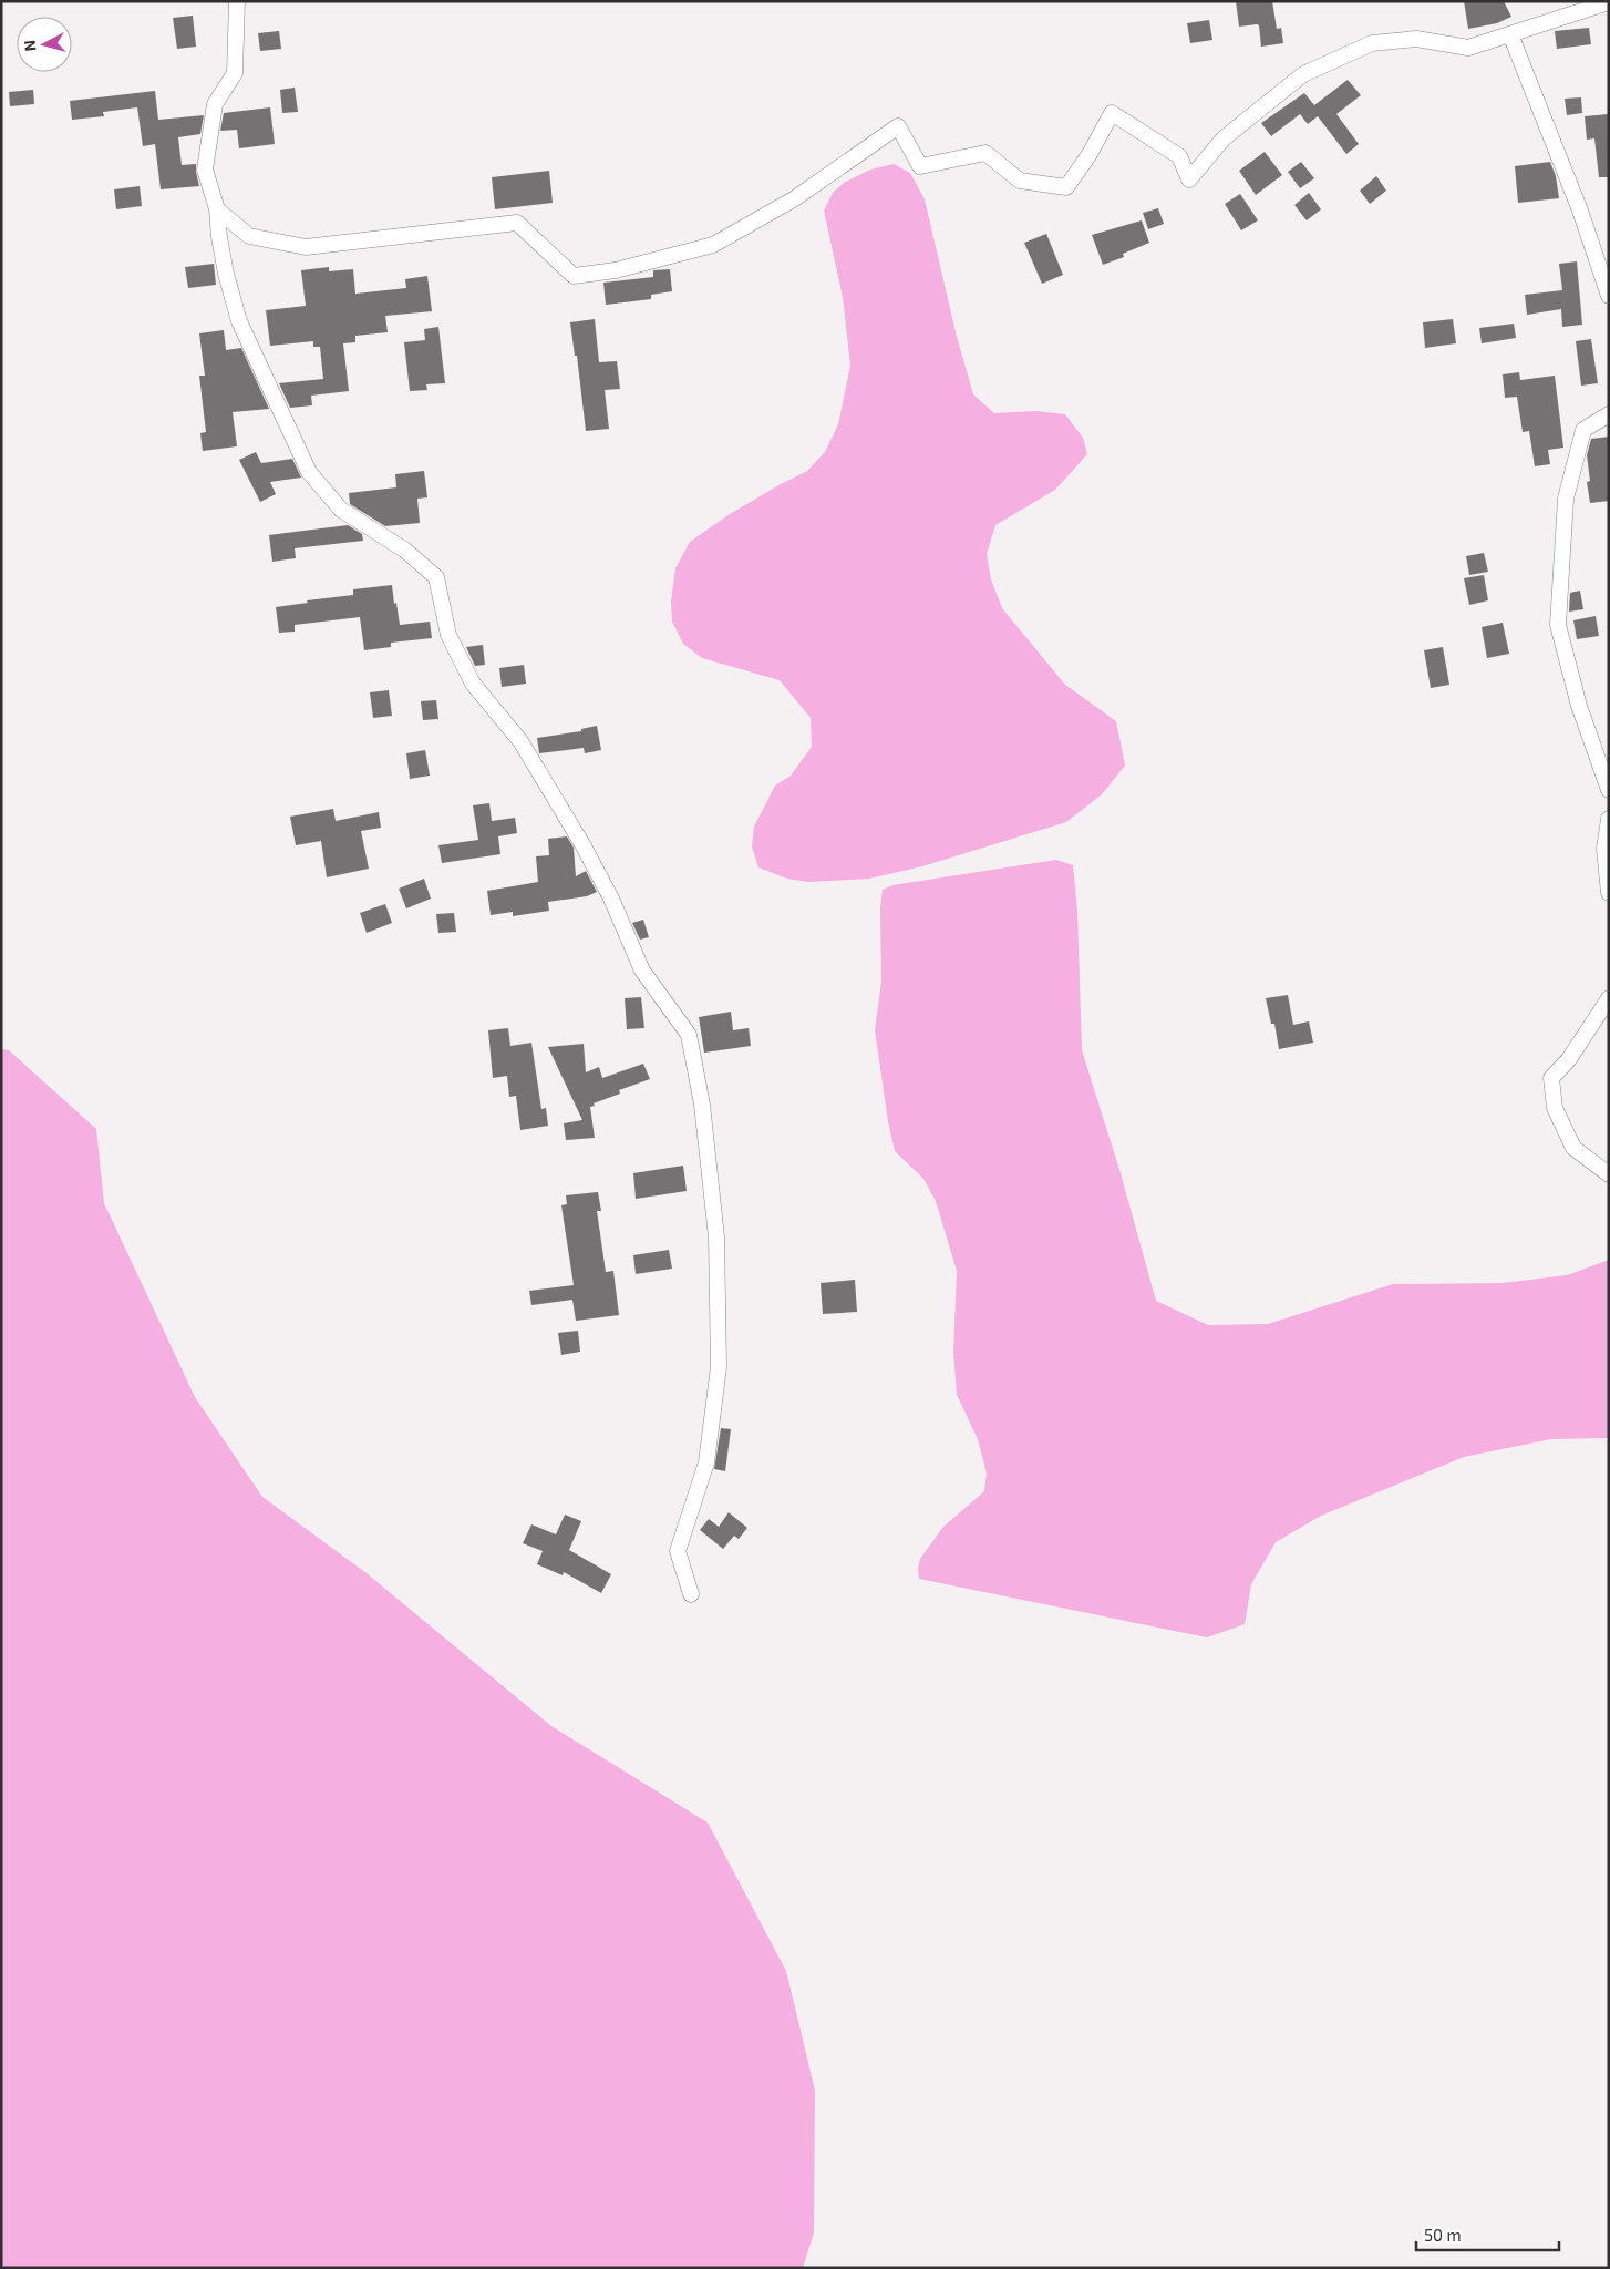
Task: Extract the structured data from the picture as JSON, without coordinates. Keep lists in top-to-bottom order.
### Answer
{
  "scale_bar": "50 m",
  "north": "left"
}
